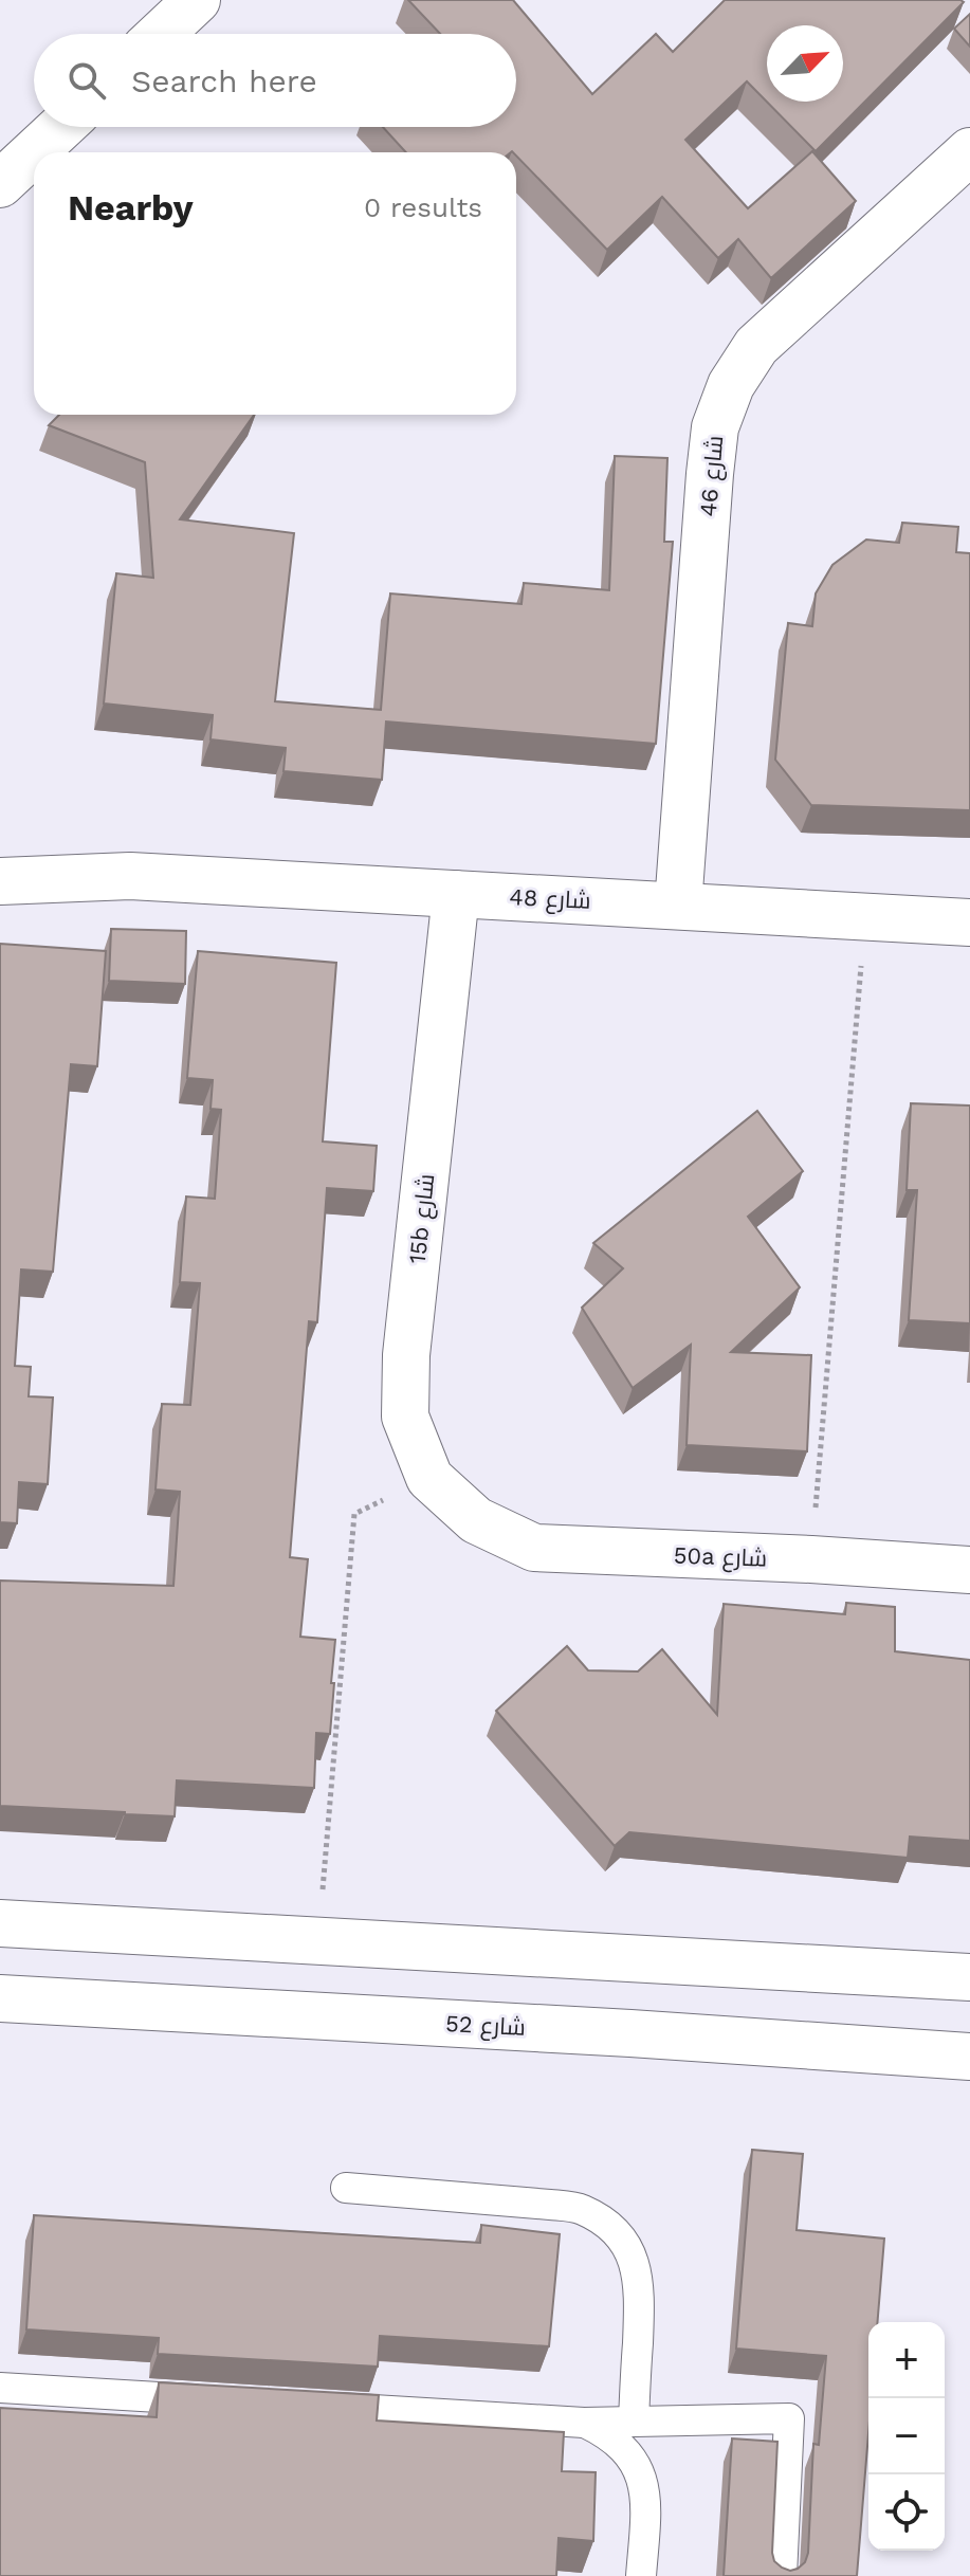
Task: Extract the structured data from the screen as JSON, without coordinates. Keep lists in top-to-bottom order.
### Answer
{
  "streets": {
    "street": [
      "شارع 46",
      "شارع 48",
      "15b شارع",
      "50a شارع",
      "شارع 52"
    ]
  },
  "crossings": [
    ["شارع 46", "شارع 48"],
    ["شارع 48", "15b شارع"],
    ["15b شارع", "50a شارع"]
  ],
  "north": "top right",
  "page": {
    "search": "Search here",
    "heading": ["Nearby", "0 results"],
    "map_buttons": ["+", "−"]
  }
}
